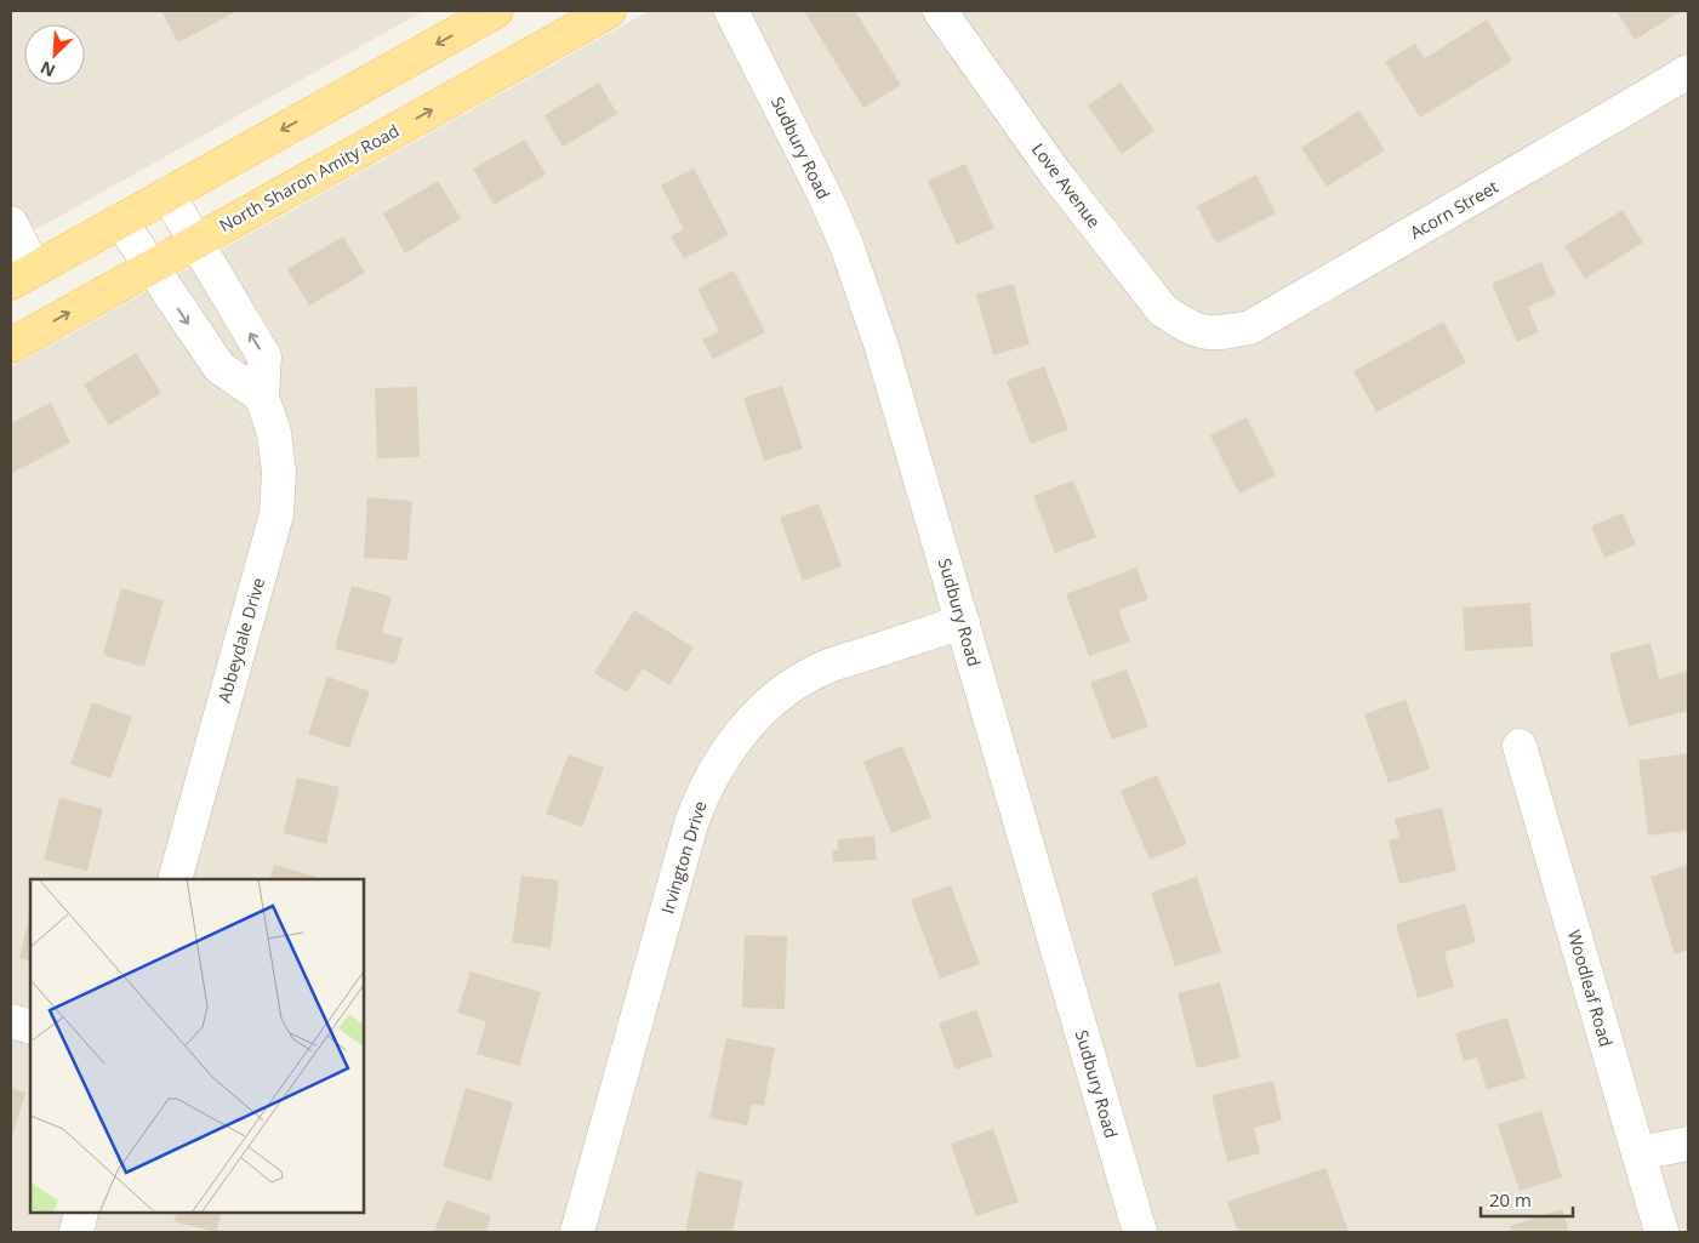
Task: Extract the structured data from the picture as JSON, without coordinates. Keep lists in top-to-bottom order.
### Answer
{
  "streets": {
    "main road": ["North Sharon Amity Road"],
    "street": [
      "Sudbury Road",
      "Love Avenue",
      "Acorn Street",
      "Abbeydale Drive",
      "Irvington Drive",
      "Woodleaf Road"
    ]
  },
  "crossings": [
    ["Sudbury Road", "Irvington Drive"],
    ["North Sharon Amity Road", "Abbeydale Drive"],
    ["Love Avenue", "Acorn Street"]
  ],
  "scale_bar": "20 m",
  "north": "bottom left"
}
